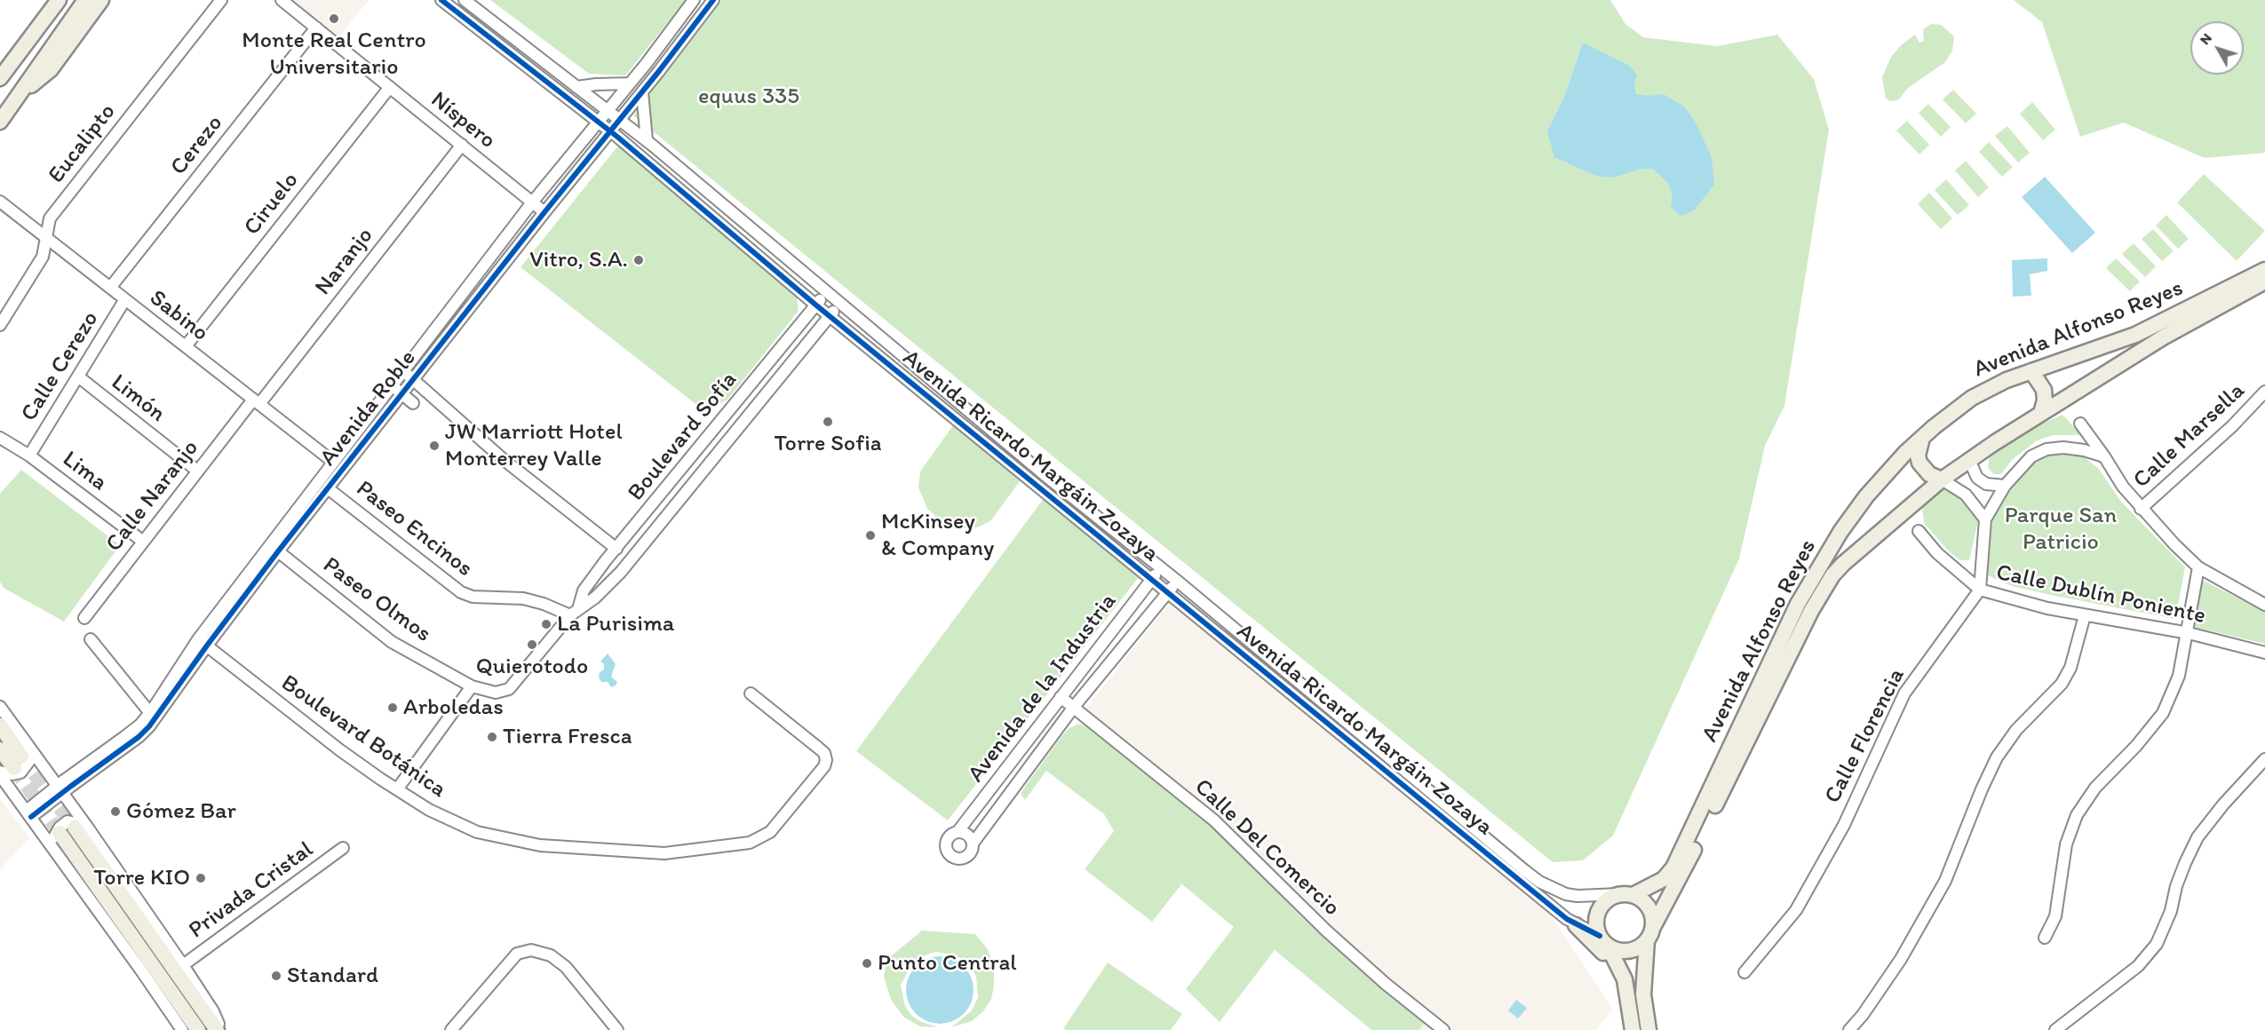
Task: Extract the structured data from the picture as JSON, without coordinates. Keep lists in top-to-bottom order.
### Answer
{
  "streets": {
    "main road": ["Avenida Alfonso Reyes"],
    "street": [
      "Níspero",
      "Eucalipto",
      "Cerezo",
      "Ciruelo",
      "Naranjo",
      "Sabino",
      "Calle Cerezo",
      "Limón",
      "Avenida Roble",
      "Calle Marsella",
      "Boulevard Sofía",
      "Avenida Ricardo Margáin Zozaya",
      "Lima",
      "Calle Naranjo",
      "Paseo Encinos",
      "Calle Dublín Poniente",
      "Paseo Olmos",
      "Avenida de la Industria",
      "Calle Florencia",
      "Boulevard Botánica",
      "Calle Del Comercio",
      "Privada Cristal"
    ]
  },
  "crossings": [
    ["Níspero", "Cerezo"],
    ["Níspero", "Ciruelo"],
    ["Níspero", "Naranjo"],
    ["Níspero", "Avenida Roble"],
    ["Eucalipto", "Sabino"],
    ["Cerezo", "Sabino"],
    ["Ciruelo", "Sabino"],
    ["Naranjo", "Sabino"],
    ["Naranjo", "Calle Naranjo"],
    ["Sabino", "Calle Cerezo"],
    ["Sabino", "Avenida Roble"],
    ["Sabino", "Calle Naranjo"],
    ["Avenida Alfonso Reyes", "Avenida Ricardo Margáin Zozaya"],
    ["Calle Cerezo", "Limón"],
    ["Calle Cerezo", "Lima"],
    ["Limón", "Calle Naranjo"],
    ["Avenida Roble", "Avenida Ricardo Margáin Zozaya"],
    ["Avenida Roble", "Paseo Encinos"],
    ["Avenida Roble", "Paseo Olmos"],
    ["Avenida Roble", "Boulevard Botánica"],
    ["Boulevard Sofía", "Avenida Ricardo Margáin Zozaya"],
    ["Boulevard Sofía", "Paseo Encinos"],
    ["Boulevard Sofía", "Paseo Olmos"],
    ["Avenida Ricardo Margáin Zozaya", "Avenida de la Industria"],
    ["Lima", "Calle Naranjo"],
    ["Calle Dublín Poniente", "Calle Florencia"],
    ["Avenida de la Industria", "Calle Del Comercio"]
  ],
  "parks": ["equus 335", "Parque San Patricio"],
  "places": [
    "Monte Real Centro Universitario",
    "Vitro, S.A.",
    "Torre Sofia",
    "JW Marriott Hotel Monterrey Valle",
    "McKinsey & Company",
    "La Purisima",
    "Quierotodo",
    "Arboledas",
    "Tierra Fresca",
    "Gómez Bar",
    "Torre KIO",
    "Punto Central",
    "Standard"
  ],
  "north": "top left"
}
